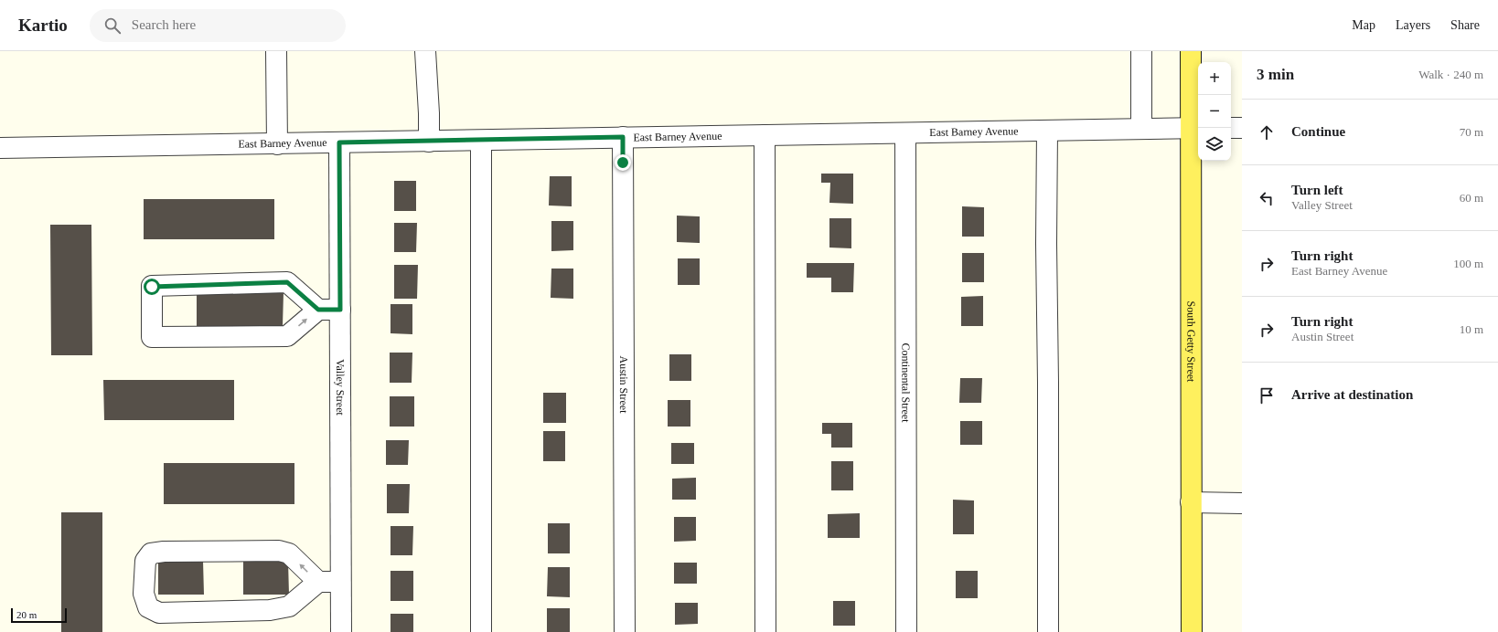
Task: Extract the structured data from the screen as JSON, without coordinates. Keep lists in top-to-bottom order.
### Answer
{
  "streets": {
    "main road": ["South Getty Street"],
    "street": [
      "East Barney Avenue",
      "Continental Street",
      "Austin Street",
      "Valley Street"
    ]
  },
  "crossings": [
    ["East Barney Avenue", "South Getty Street"],
    ["East Barney Avenue", "Continental Street"],
    ["East Barney Avenue", "Austin Street"],
    ["East Barney Avenue", "Valley Street"]
  ],
  "scale_bar": "20 m",
  "page": {
    "header": "Kartio",
    "search": "Search here",
    "nav": ["Map", "Layers", "Share"],
    "heading": ["3 min", "Walk · 240 m"],
    "map_buttons": ["+", "−"],
    "list": [
      ["Continue", "70 m"],
      ["Turn left", "Valley Street", "60 m"],
      ["Turn right", "East Barney Avenue", "100 m"],
      ["Turn right", "Austin Street", "10 m"],
      "Arrive at destination"
    ],
    "scale": "20 m"
  }
}
